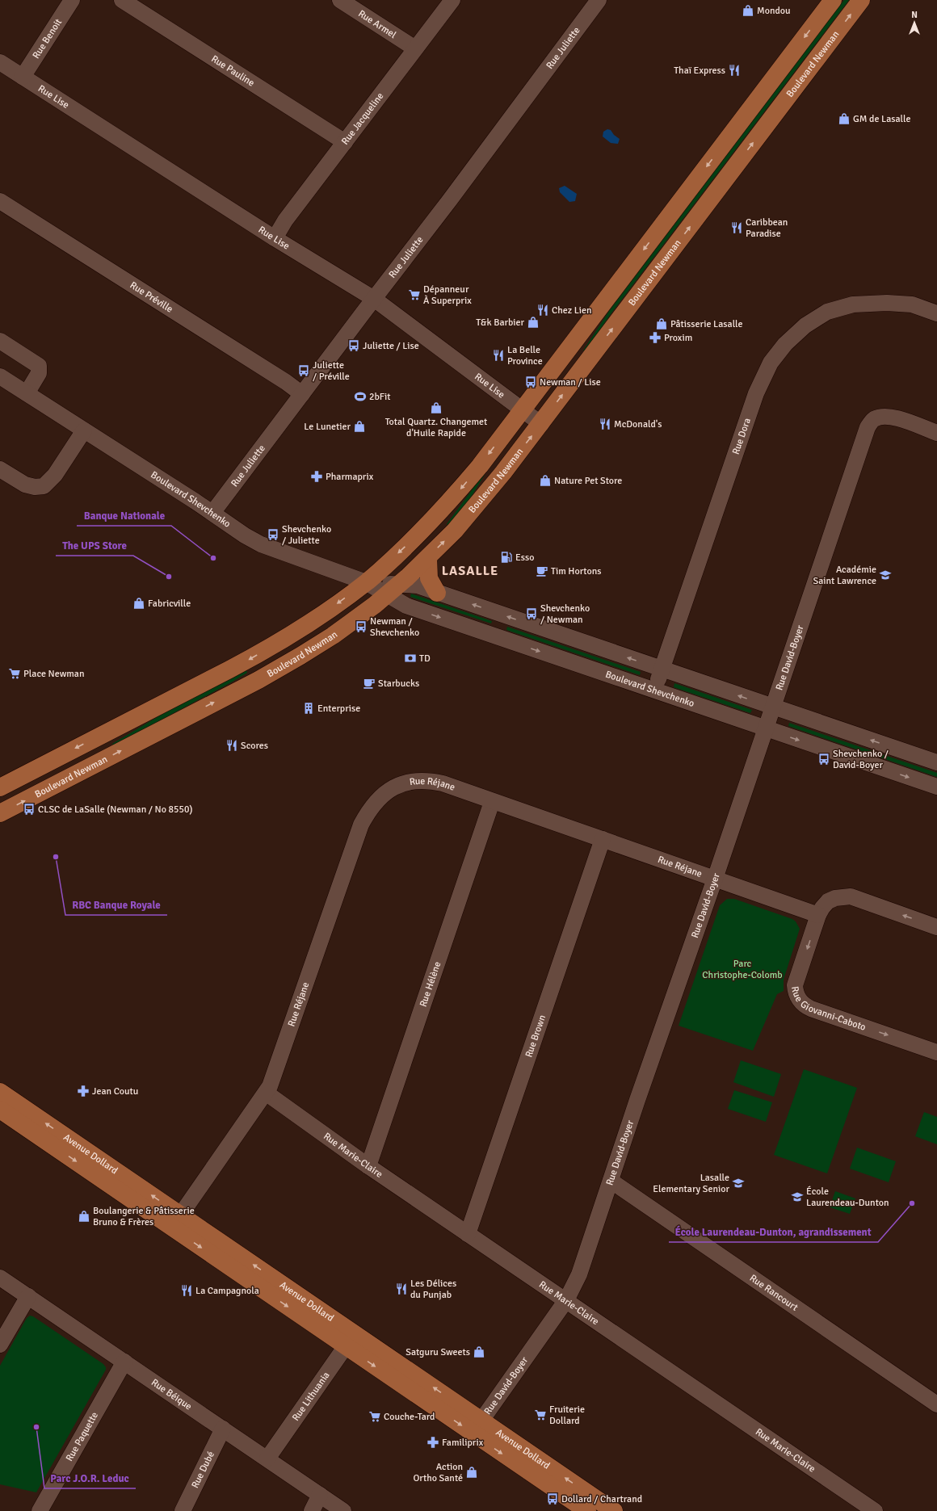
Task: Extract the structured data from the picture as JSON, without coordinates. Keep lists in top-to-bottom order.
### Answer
{
  "streets": {
    "main road": ["Boulevard Newman", "Avenue Dollard"],
    "street": [
      "Rue Armel",
      "Rue Benoit",
      "Rue Juliette",
      "Rue Pauline",
      "Rue Lise",
      "Rue Jacqueline",
      "Rue Préville",
      "Rue Dora",
      "Boulevard Shevchenko",
      "Rue David-Boyer",
      "Rue Réjane",
      "Rue Hélène",
      "Rue Giovanni-Caboto",
      "Rue Brown",
      "Rue Marie-Claire",
      "Rue Rancourt",
      "Rue Béique",
      "Rue Lithuania",
      "Rue Paquette",
      "Rue Dubé"
    ]
  },
  "crossings": [
    ["Rue Armel", "Rue Jacqueline"],
    ["Rue Benoit", "Rue Lise"],
    ["Rue Juliette", "Rue Lise"],
    ["Rue Juliette", "Rue Préville"],
    ["Rue Juliette", "Boulevard Shevchenko"],
    ["Boulevard Newman", "Rue Lise"],
    ["Boulevard Newman", "Boulevard Shevchenko"],
    ["Rue Pauline", "Rue Jacqueline"],
    ["Rue Lise", "Rue Jacqueline"],
    ["Rue Dora", "Boulevard Shevchenko"],
    ["Boulevard Shevchenko", "Rue David-Boyer"],
    ["Rue David-Boyer", "Rue Réjane"],
    ["Rue David-Boyer", "Avenue Dollard"],
    ["Rue David-Boyer", "Rue Marie-Claire"],
    ["Rue David-Boyer", "Rue Rancourt"],
    ["Rue Réjane", "Rue Hélène"],
    ["Rue Réjane", "Rue Giovanni-Caboto"],
    ["Rue Réjane", "Rue Brown"],
    ["Rue Réjane", "Avenue Dollard"],
    ["Rue Réjane", "Rue Marie-Claire"],
    ["Rue Hélène", "Rue Marie-Claire"],
    ["Rue Brown", "Rue Marie-Claire"],
    ["Avenue Dollard", "Rue Lithuania"],
    ["Rue Béique", "Rue Lithuania"],
    ["Rue Béique", "Rue Paquette"],
    ["Rue Béique", "Rue Dubé"]
  ],
  "districts": ["LASALLE"],
  "parks": ["Parc Christophe-Colomb"],
  "places": {
    "shop": [
      "Mondou",
      "GM de Lasalle",
      "T&k Barbier",
      "Pâtisserie Lasalle",
      "Total Quartz. Changemet d'Huile Rapide",
      "Le Lunetier",
      "Nature Pet Store",
      "Fabricville",
      "Boulangerie & Pâtisserie Bruno & Frères",
      "Satguru Sweets",
      "Action Ortho Santé"
    ],
    "restaurant": [
      "Thaï Express",
      "Caribbean Paradise",
      "Chez Lien",
      "La Belle Province",
      "McDonald's",
      "Scores",
      "Les Délices du Punjab",
      "La Campagnola"
    ],
    "supermarket": [
      "Dépanneur À Superprix",
      "Place Newman",
      "Fruiterie Dollard",
      "Couche-Tard"
    ],
    "pharmacy": [
      "Proxim",
      "Pharmaprix",
      "Jean Coutu",
      "Familiprix"
    ],
    "bus stop": [
      "Juliette / Lise",
      "Juliette / Préville",
      "Newman / Lise",
      "Shevchenko / Juliette",
      "Shevchenko / Newman",
      "Newman / Shevchenko",
      "Shevchenko / David-Boyer",
      "CLSC de LaSalle (Newman / No 8550)",
      "Dollard / Chartrand"
    ],
    "sports": ["2bFit"],
    "fuel station": ["Esso"],
    "other": [
      "Banque Nationale",
      "The UPS Store",
      "RBC Banque Royale",
      "École Laurendeau-Dunton, agrandissement",
      "Parc J.O.R. Leduc"
    ],
    "cafe": ["Tim Hortons", "Starbucks"],
    "school or university": ["Académie Saint Lawrence", "Lasalle Elementary Senior", "École Laurendeau-Dunton"],
    "bank": ["TD"],
    "building": ["Enterprise"]
  },
  "north": "top"
}
